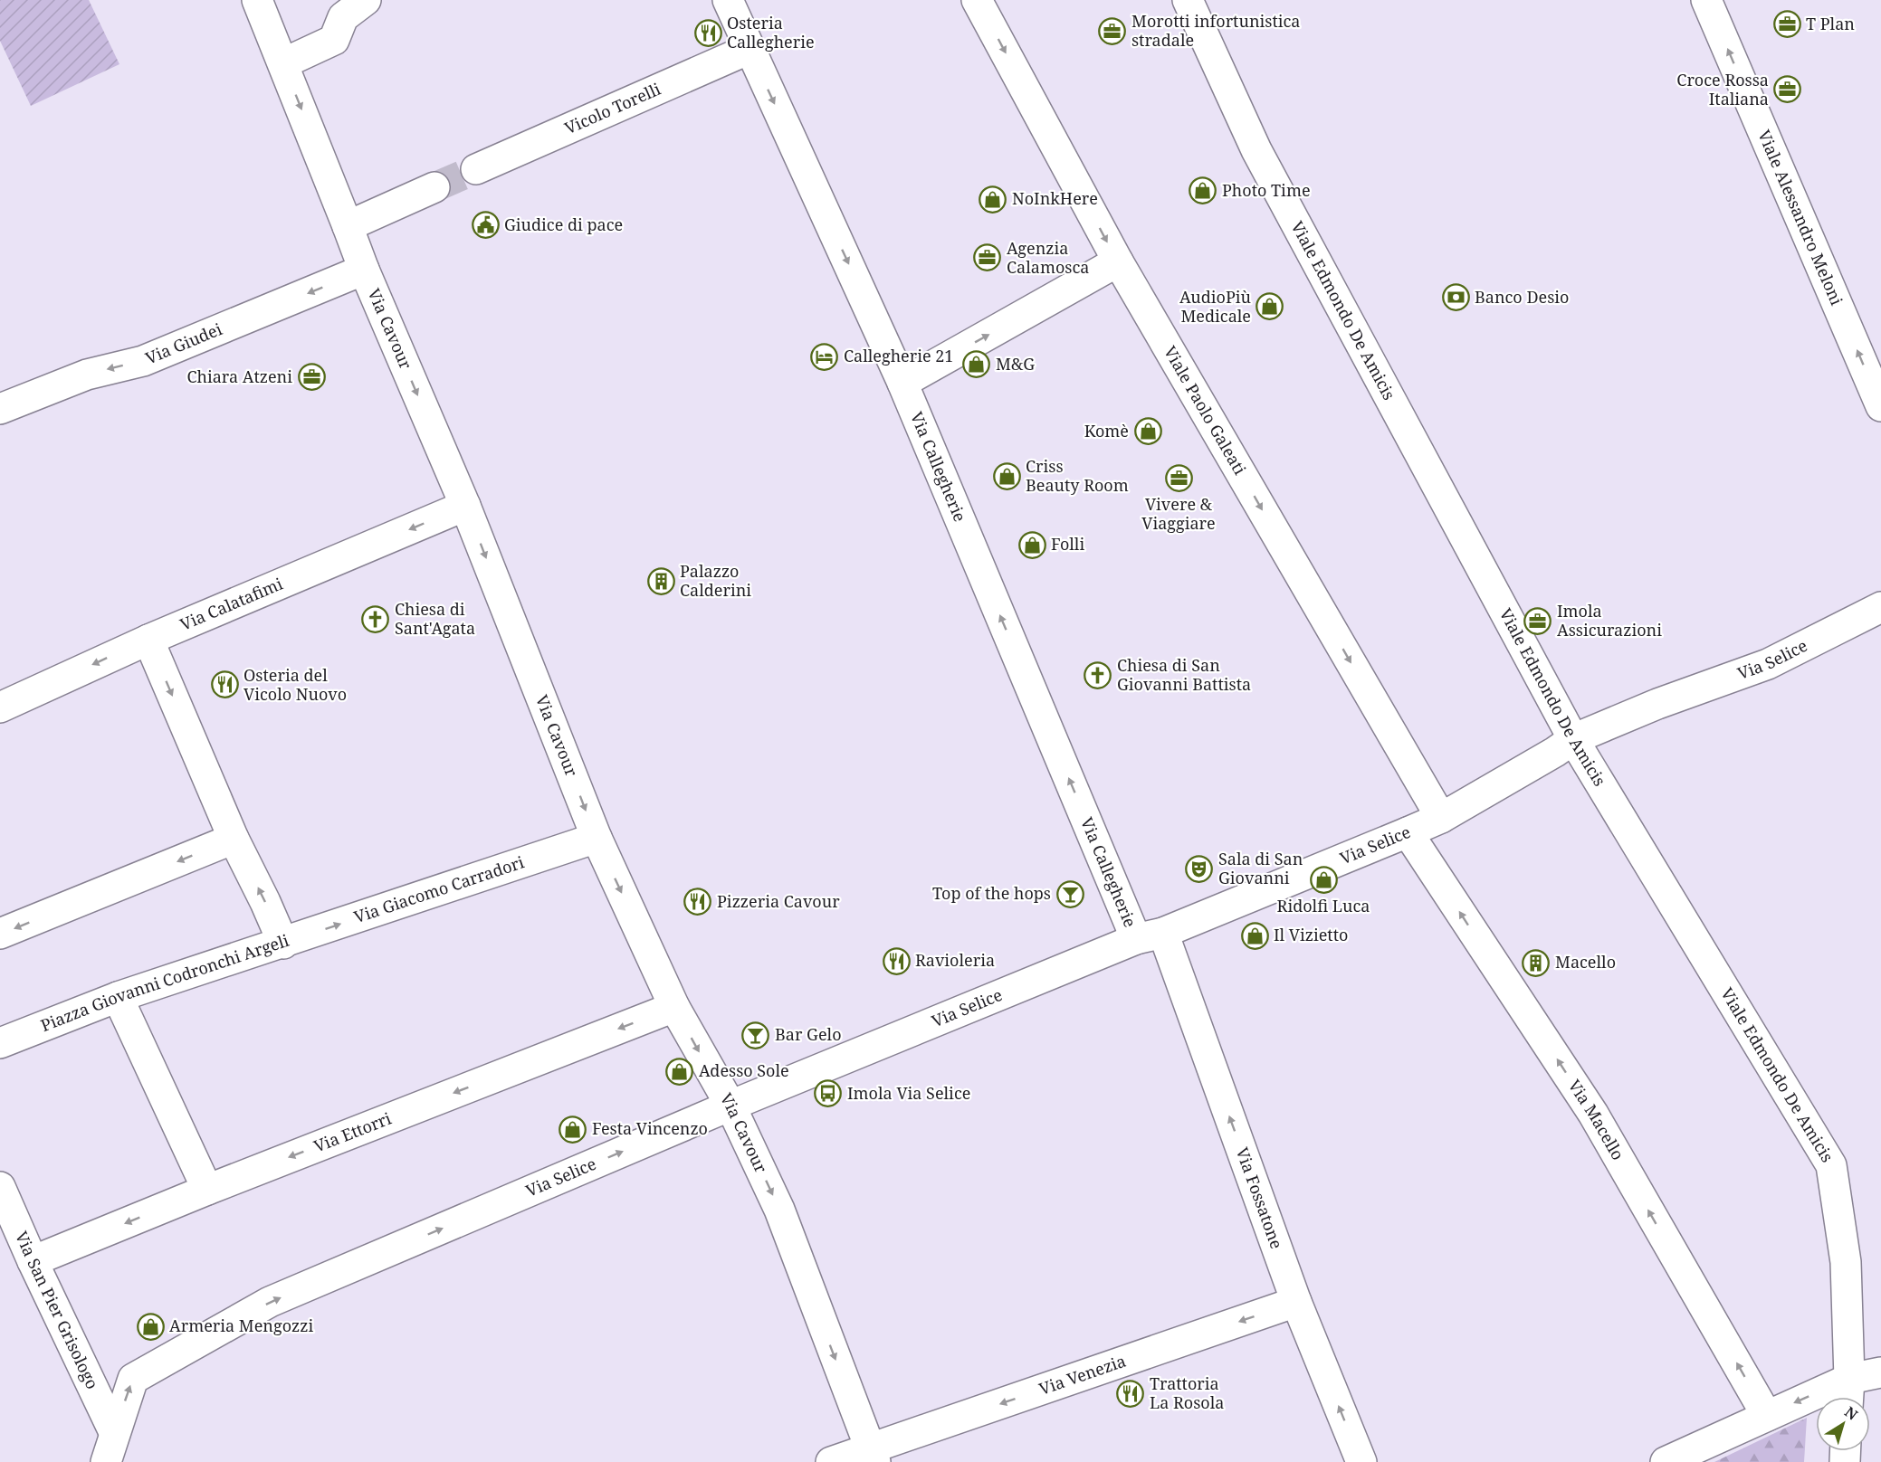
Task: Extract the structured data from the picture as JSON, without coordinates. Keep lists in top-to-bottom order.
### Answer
{
  "streets": {
    "street": [
      "Vicolo Torelli",
      "Viale Alessandro Meloni",
      "Viale Edmondo De Amicis",
      "Via Cavour",
      "Via Giudei",
      "Viale Paolo Galeati",
      "Via Callegherie",
      "Via Calatafimi",
      "Via Selice",
      "Via Giacomo Carradori",
      "Piazza Giovanni Codronchi Argeli",
      "Via Macello",
      "Via Ettorri",
      "Via Fossatone",
      "Via San Pier Grisologo",
      "Via Venezia"
    ]
  },
  "crossings": [
    ["Vicolo Torelli", "Via Callegherie"],
    ["Viale Edmondo De Amicis", "Via Selice"],
    ["Via Cavour", "Via Giudei"],
    ["Via Cavour", "Via Calatafimi"],
    ["Via Cavour", "Via Selice"],
    ["Via Cavour", "Via Giacomo Carradori"],
    ["Via Cavour", "Via Ettorri"],
    ["Via Cavour", "Via Venezia"],
    ["Viale Paolo Galeati", "Via Selice"],
    ["Via Callegherie", "Via Selice"],
    ["Via Callegherie", "Via Fossatone"],
    ["Via Calatafimi", "Piazza Giovanni Codronchi Argeli"],
    ["Via Selice", "Via Macello"],
    ["Via Selice", "Via Fossatone"],
    ["Via Selice", "Via San Pier Grisologo"],
    ["Via Giacomo Carradori", "Piazza Giovanni Codronchi Argeli"],
    ["Via Ettorri", "Via San Pier Grisologo"],
    ["Via Fossatone", "Via Venezia"]
  ],
  "one_way": [
    "Viale Alessandro Meloni",
    "Via Cavour",
    "Via Giudei",
    "Viale Paolo Galeati",
    "Via Giacomo Carradori",
    "Via Macello",
    "Via Ettorri",
    "Via Fossatone",
    "Via Venezia"
  ],
  "places": {
    "office": [
      "T Plan",
      "Morotti infortunistica stradale",
      "Croce Rossa Italiana",
      "Agenzia Calamosca",
      "Chiara Atzeni",
      "Vivere & Viaggiare",
      "Imola Assicurazioni"
    ],
    "restaurant": [
      "Osteria Callegherie",
      "Osteria del Vicolo Nuovo",
      "Pizzeria Cavour",
      "Ravioleria",
      "Trattoria La Rosola"
    ],
    "shop": [
      "Photo Time",
      "NoInkHere",
      "AudioPiù Medicale",
      "M&G",
      "Komè",
      "Criss Beauty Room",
      "Folli",
      "Ridolfi Luca",
      "Il Vizietto",
      "Adesso Sole",
      "Festa Vincenzo",
      "Armeria Mengozzi"
    ],
    "public building": ["Giudice di pace"],
    "bank": ["Banco Desio"],
    "hotel": ["Callegherie 21"],
    "building": ["Palazzo Calderini", "Macello"],
    "church": ["Chiesa di Sant'Agata", "Chiesa di San Giovanni Battista"],
    "theatre": ["Sala di San Giovanni"],
    "bar": ["Top of the hops", "Bar Gelo"],
    "bus stop": ["Imola Via Selice"]
  },
  "north": "top right"
}
